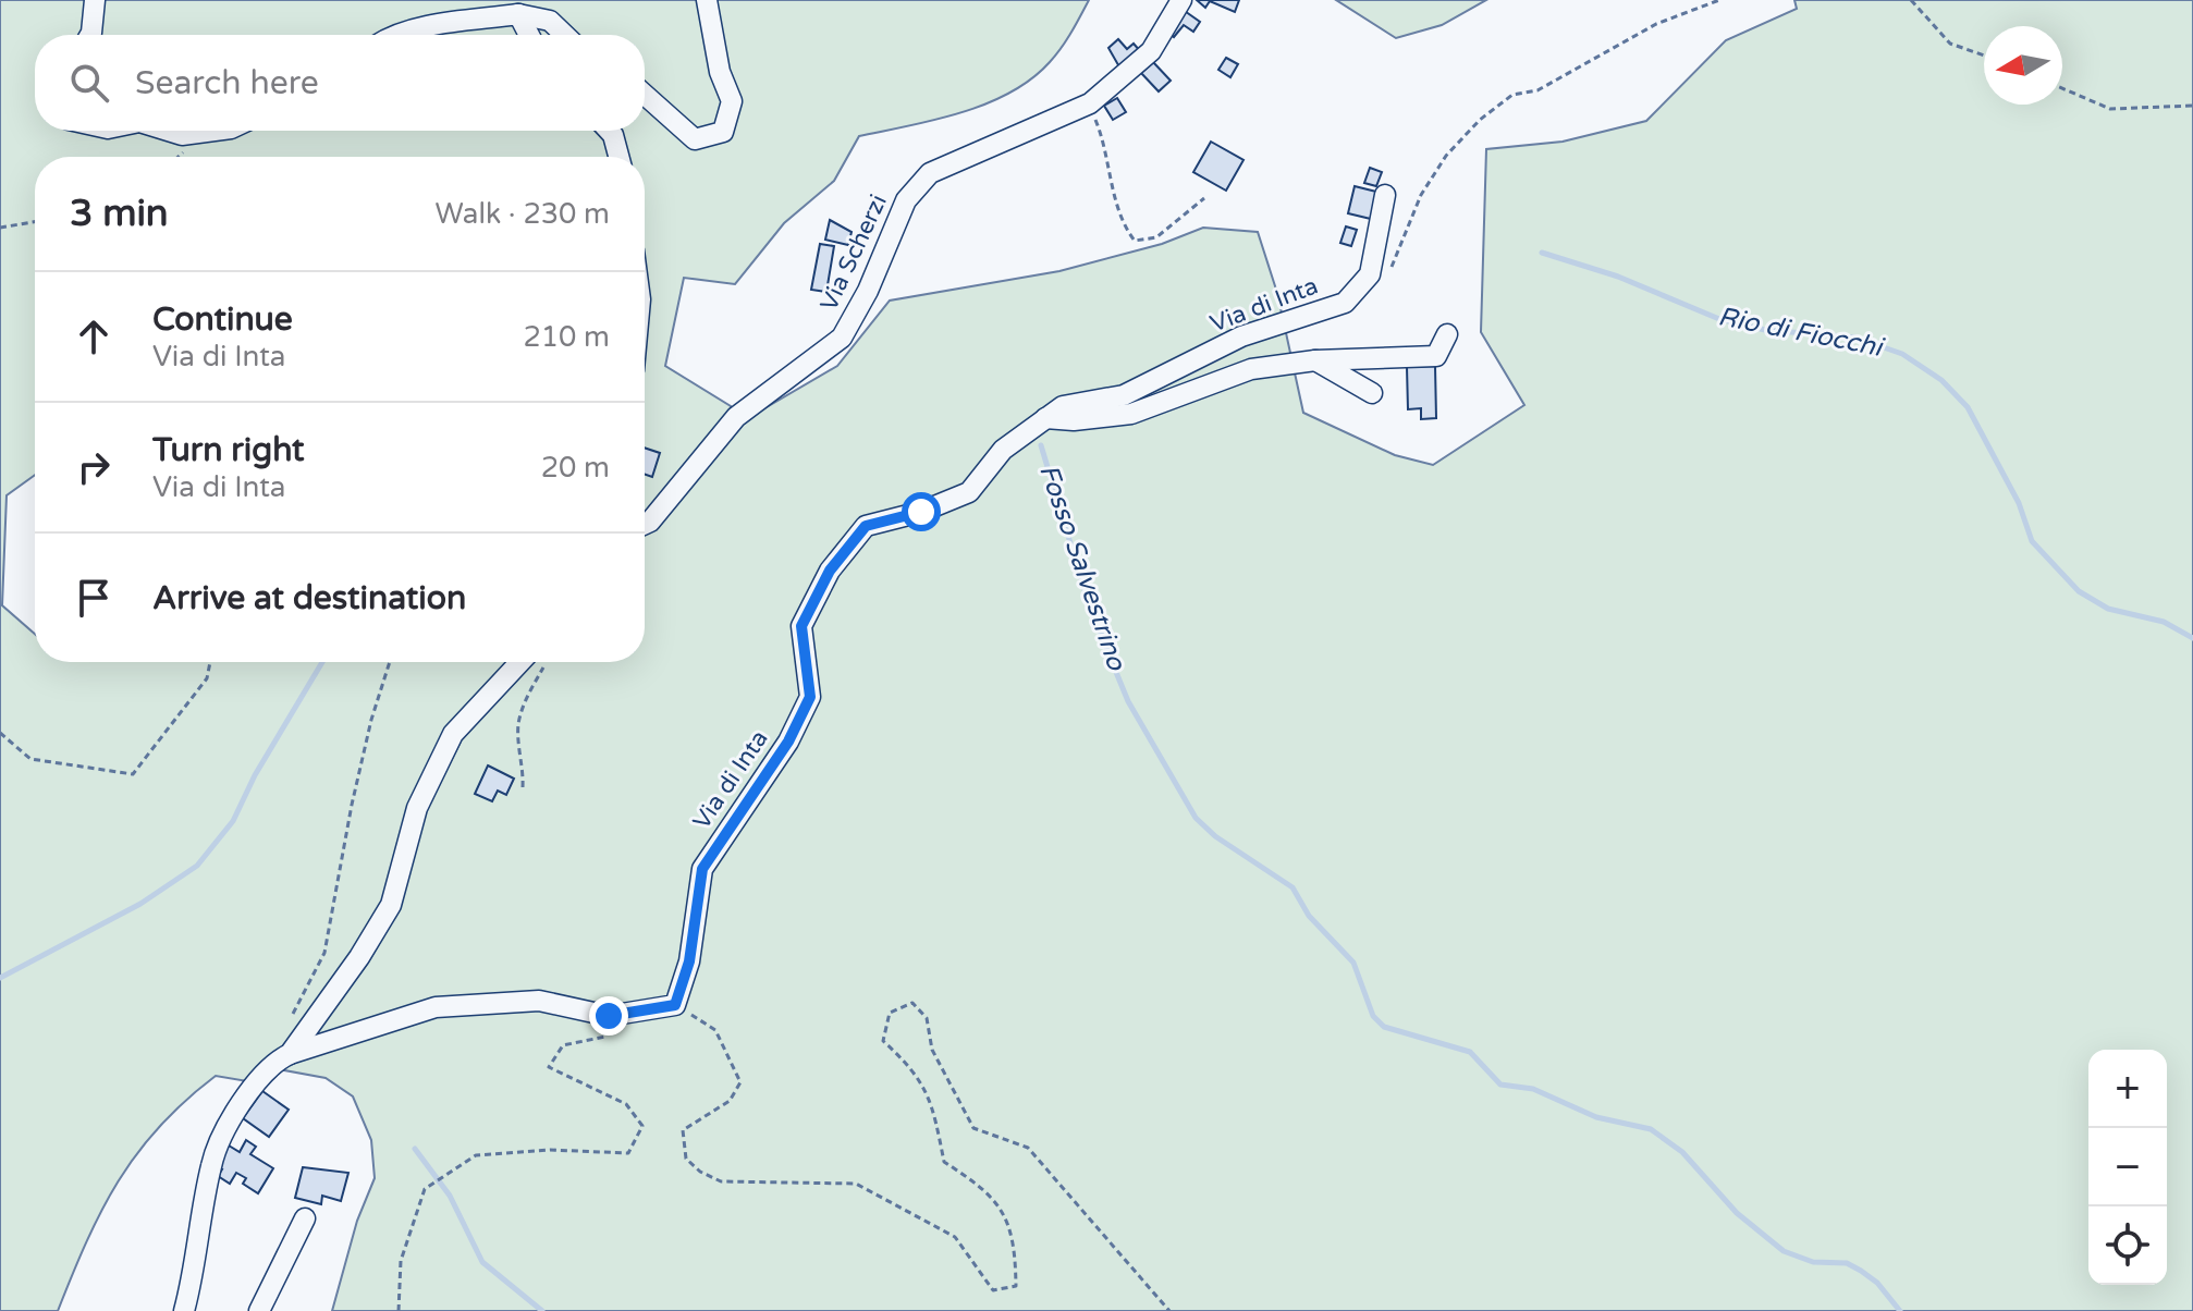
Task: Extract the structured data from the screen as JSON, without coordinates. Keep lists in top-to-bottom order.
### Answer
{
  "streets": {
    "street": ["Via Scherzi", "Via di Inta"]
  },
  "water": ["Rio di Fiocchi", "Fosso Salvestrino"],
  "north": "left",
  "page": {
    "search": "Search here",
    "heading": ["3 min", "Walk · 230 m"],
    "list": [
      ["Continue", "Via di Inta", "210 m"],
      ["Turn right", "Via di Inta", "20 m"],
      "Arrive at destination"
    ],
    "map_buttons": ["+", "−"]
  }
}
